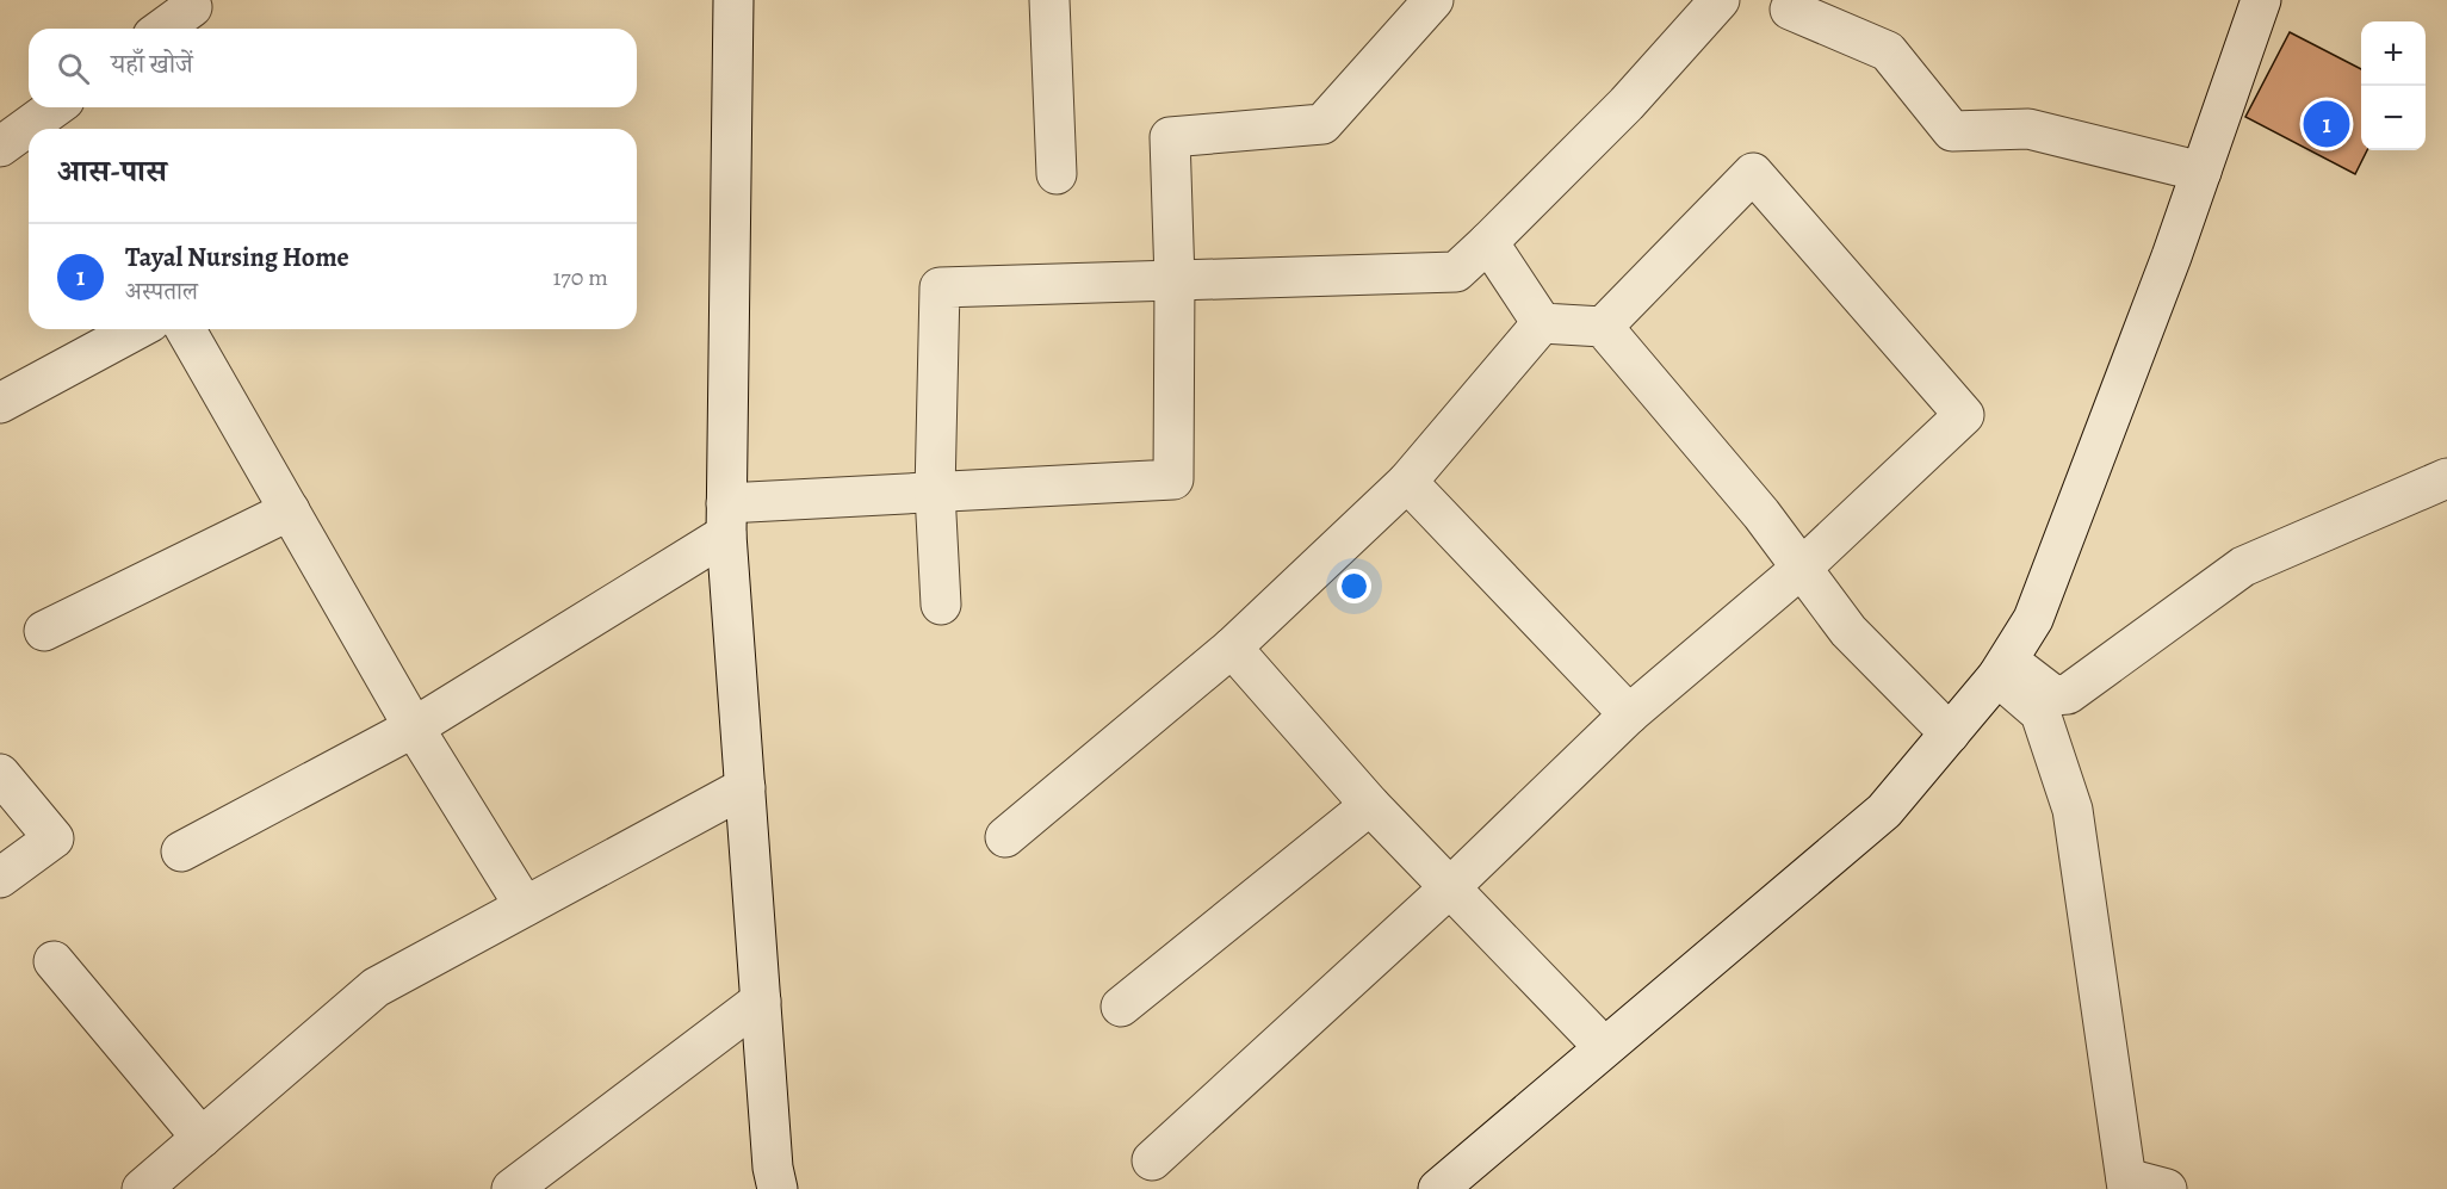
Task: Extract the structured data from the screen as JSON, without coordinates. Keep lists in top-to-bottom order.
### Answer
{
  "page": {
    "map_buttons": ["+", "−"],
    "search": "यहाँ खोजें",
    "pins": "1",
    "heading": "आस-पास",
    "list": [
      {
        "mark": "1",
        "name": "Tayal Nursing Home",
        "note": "अस्पताल",
        "value": "170 m"
      }
    ]
  }
}
